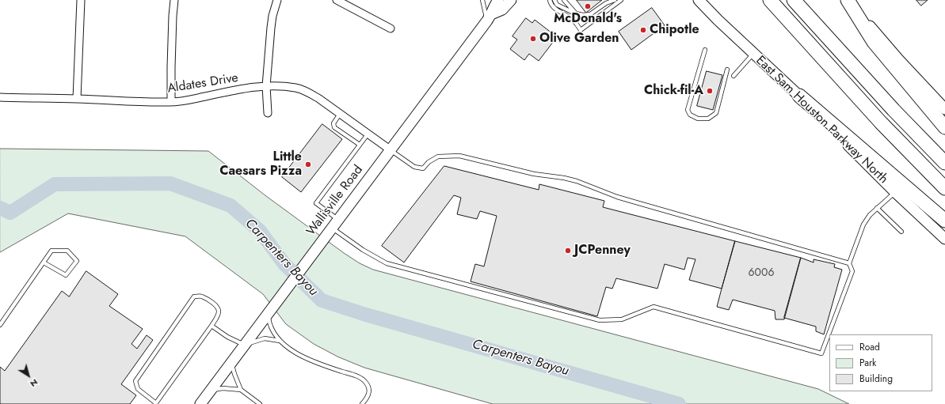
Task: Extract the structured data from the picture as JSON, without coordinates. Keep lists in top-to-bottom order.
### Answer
{
  "streets": {
    "main road": ["East Sam Houston Parkway North", "Wallisville Road"],
    "street": ["Aldates Drive"]
  },
  "crossings": [
    ["Aldates Drive", "Wallisville Road"]
  ],
  "water": ["Carpenters Bayou"],
  "places": [
    "McDonald's",
    "Chipotle",
    "Olive Garden",
    "Chick-fil-A",
    "Little Caesars Pizza",
    "JCPenney"
  ],
  "house_numbers": ["6006"],
  "legend": ["Road", "Park", "Building"],
  "north": "bottom right"
}
